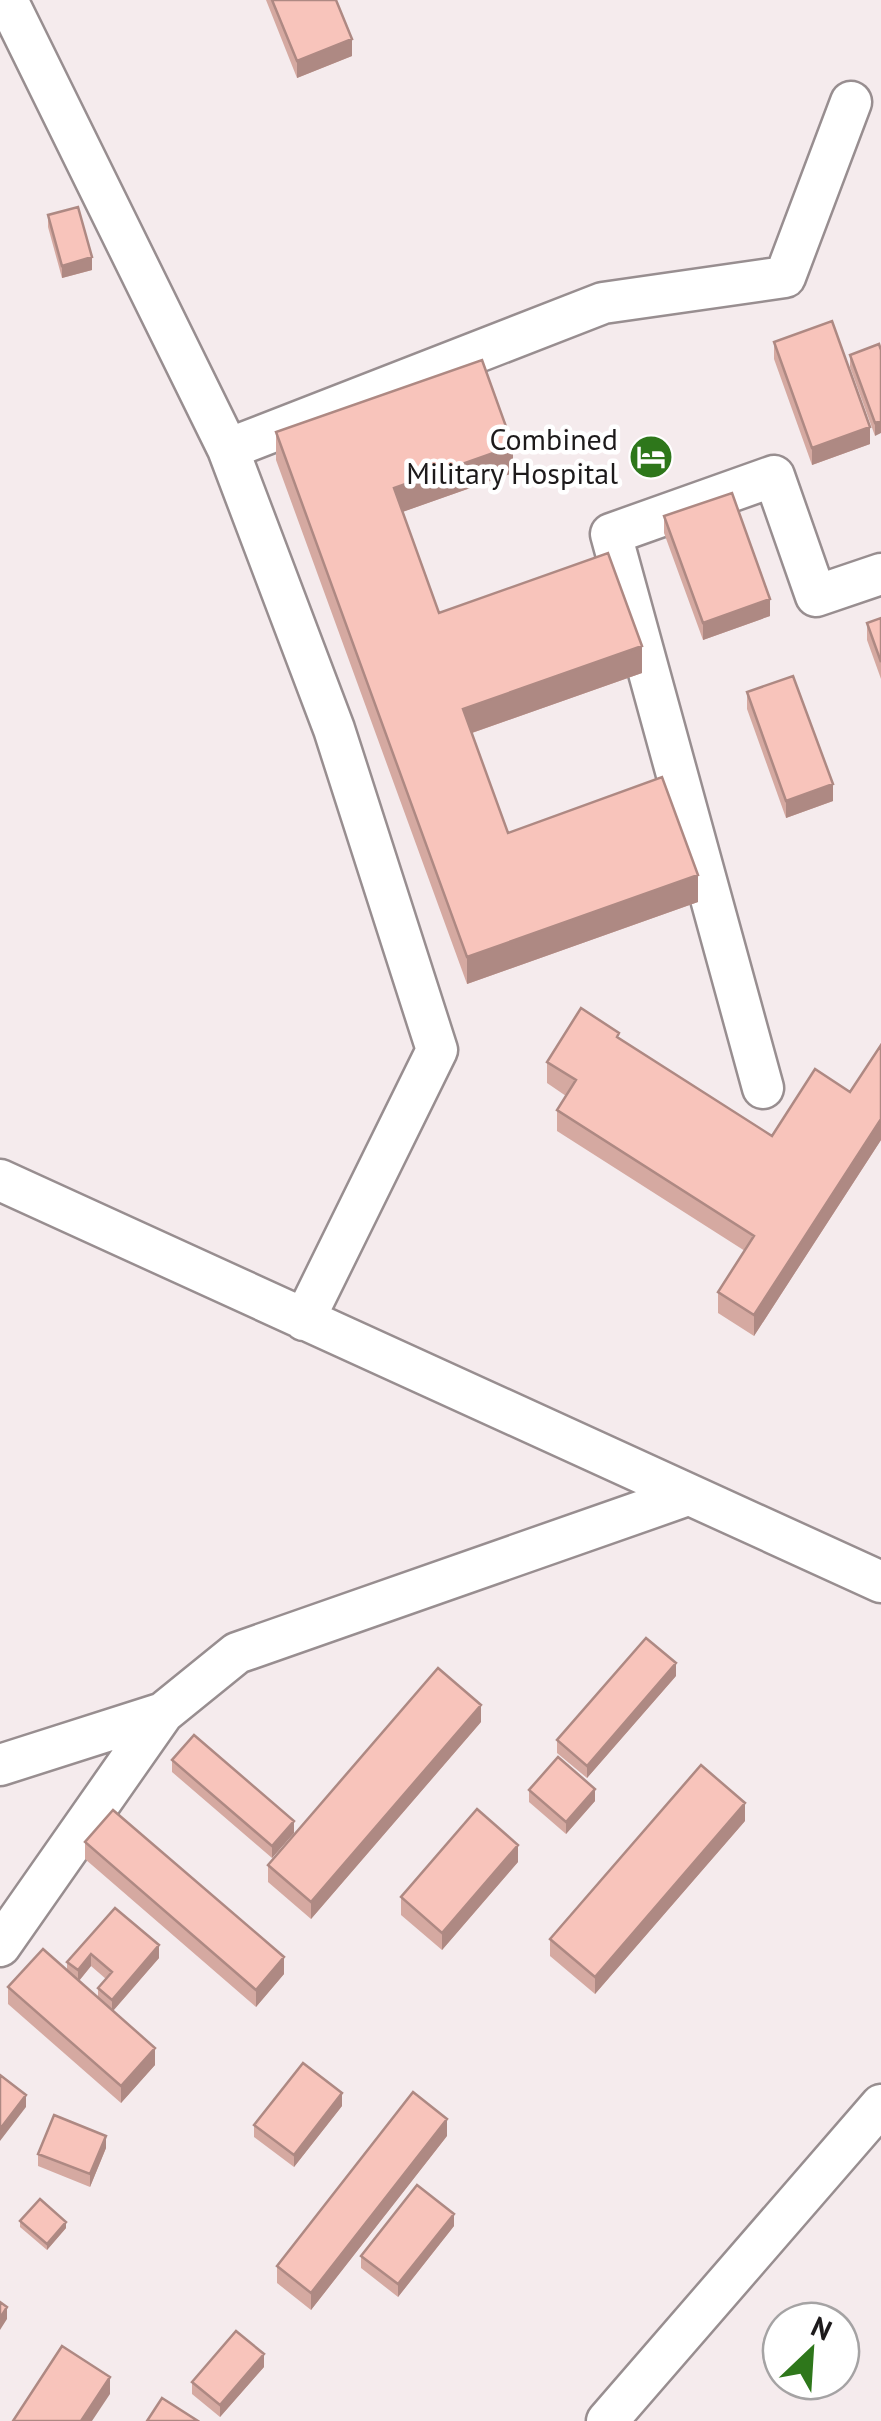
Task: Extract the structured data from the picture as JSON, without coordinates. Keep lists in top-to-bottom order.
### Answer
{
  "places": {
    "hotel": ["Combined Military Hospital"]
  },
  "north": "top right"
}
